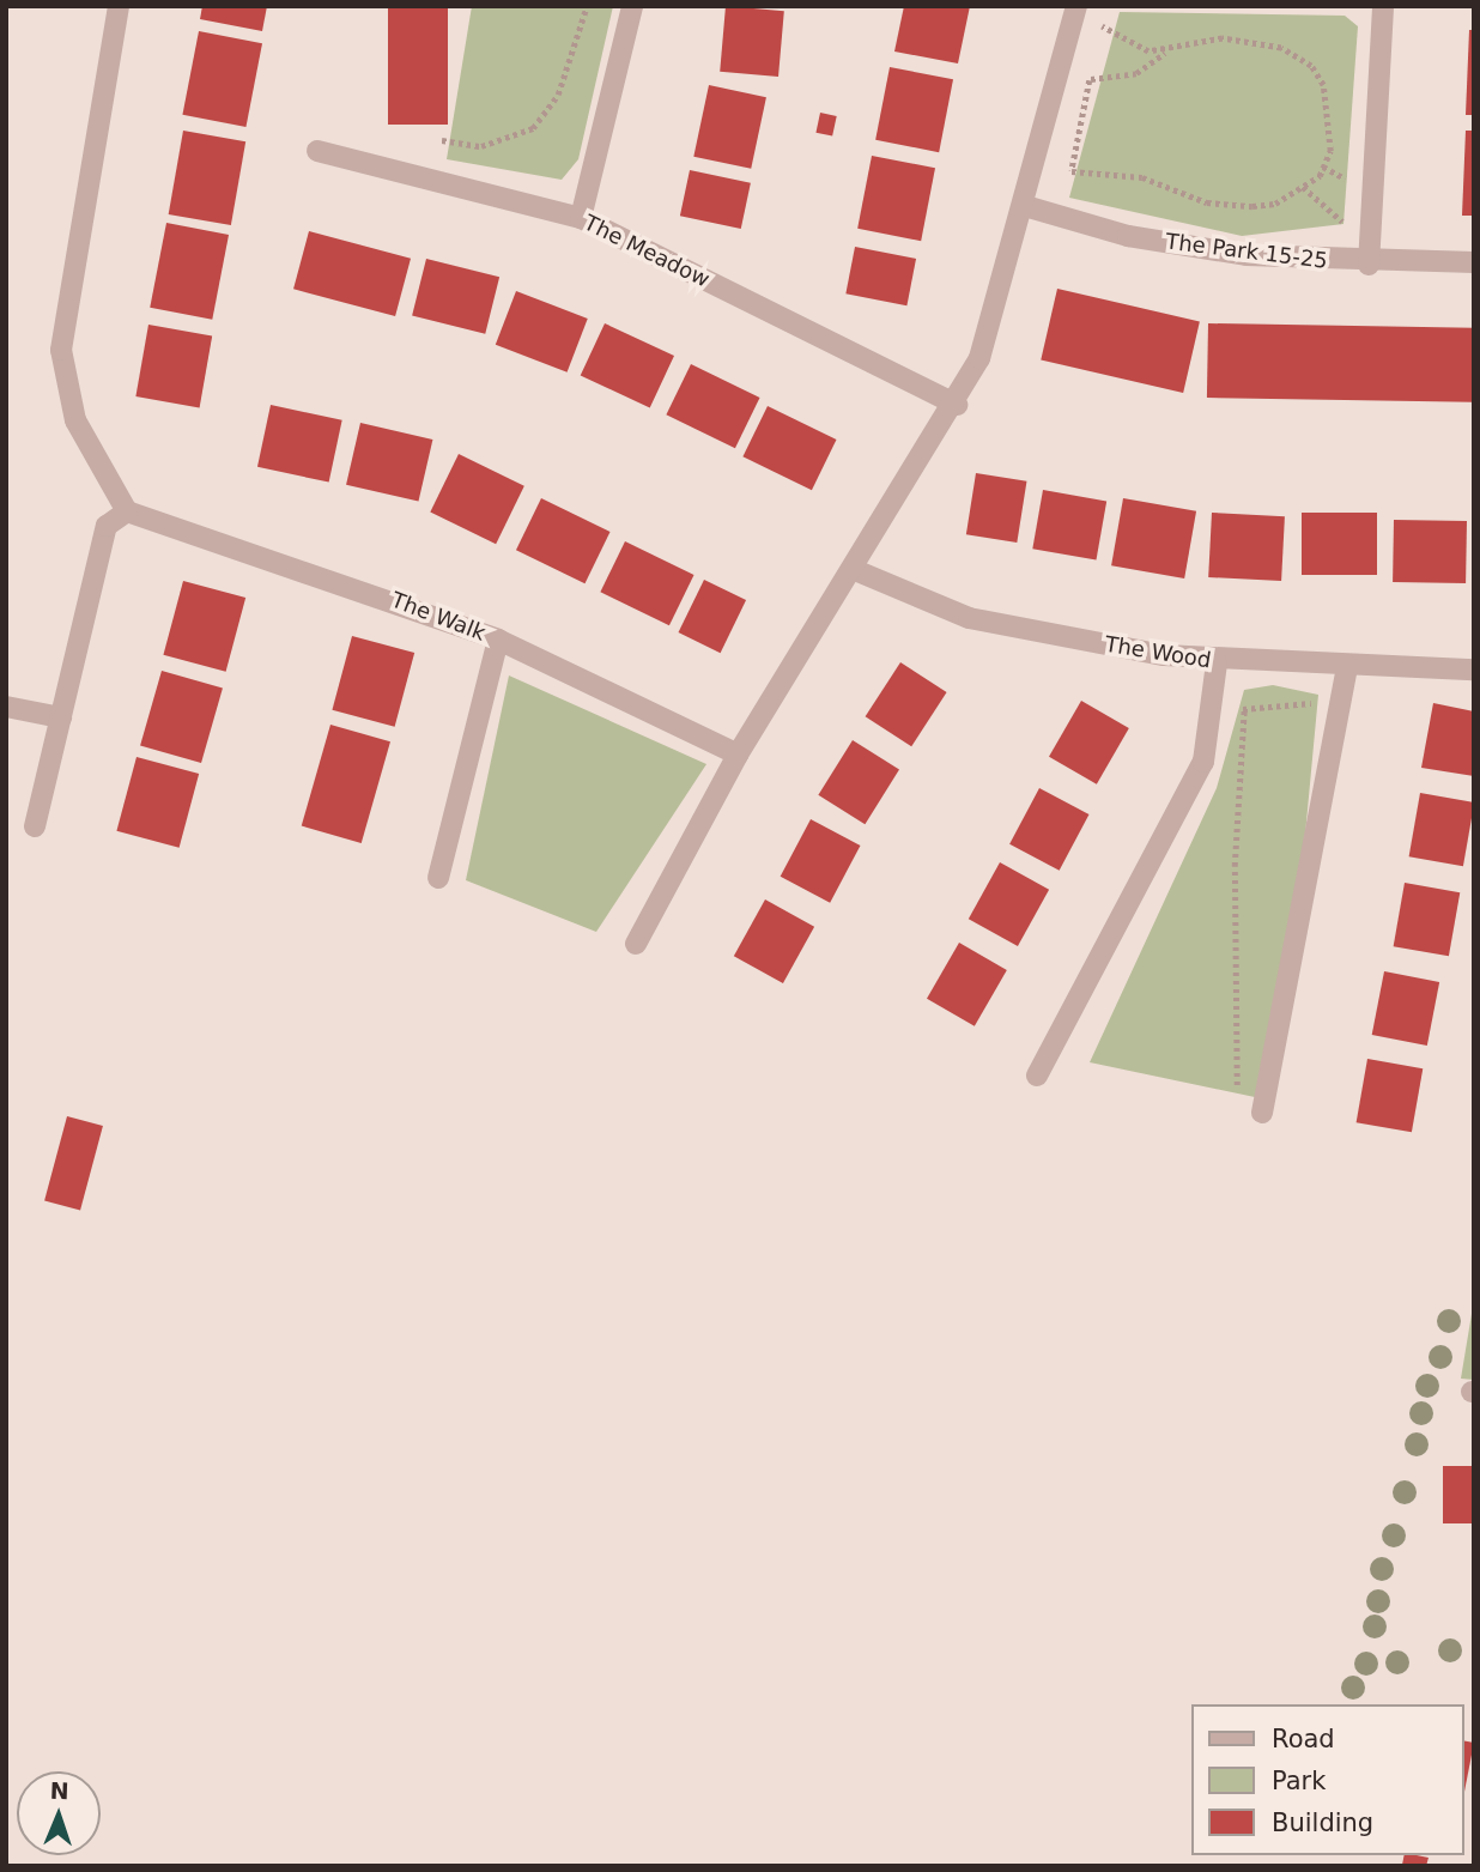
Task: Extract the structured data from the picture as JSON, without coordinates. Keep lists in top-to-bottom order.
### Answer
{
  "streets": {
    "street": [
      "The Meadow",
      "The Park 15-25",
      "The Walk",
      "The Wood"
    ]
  },
  "legend": ["Road", "Park", "Building"],
  "north": "top"
}
